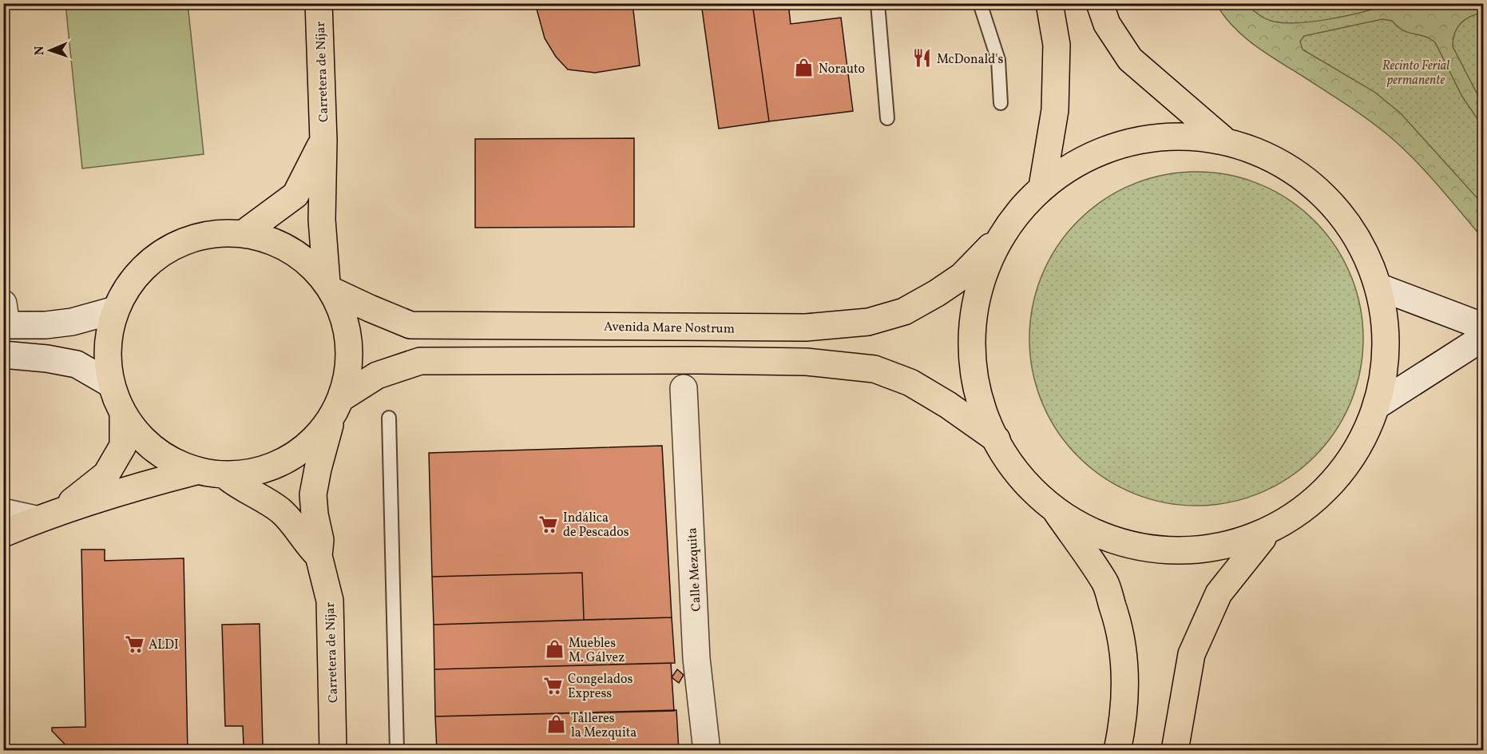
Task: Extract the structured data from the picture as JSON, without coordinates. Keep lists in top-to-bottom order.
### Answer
{
  "streets": {
    "main road": ["Carretera de Níjar", "Avenida Mare Nostrum"],
    "street": ["Calle Mezquita"]
  },
  "crossings": [
    ["Carretera de Níjar", "Avenida Mare Nostrum"]
  ],
  "parks": ["Recinto Ferial permanente"],
  "places": {
    "restaurant": ["McDonald's"],
    "shop": ["Norauto", "Muebles M. Gálvez", "Talleres la Mezquita"],
    "supermarket": ["Indálica de Pescados", "ALDI", "Congelados Express"]
  },
  "north": "left"
}
